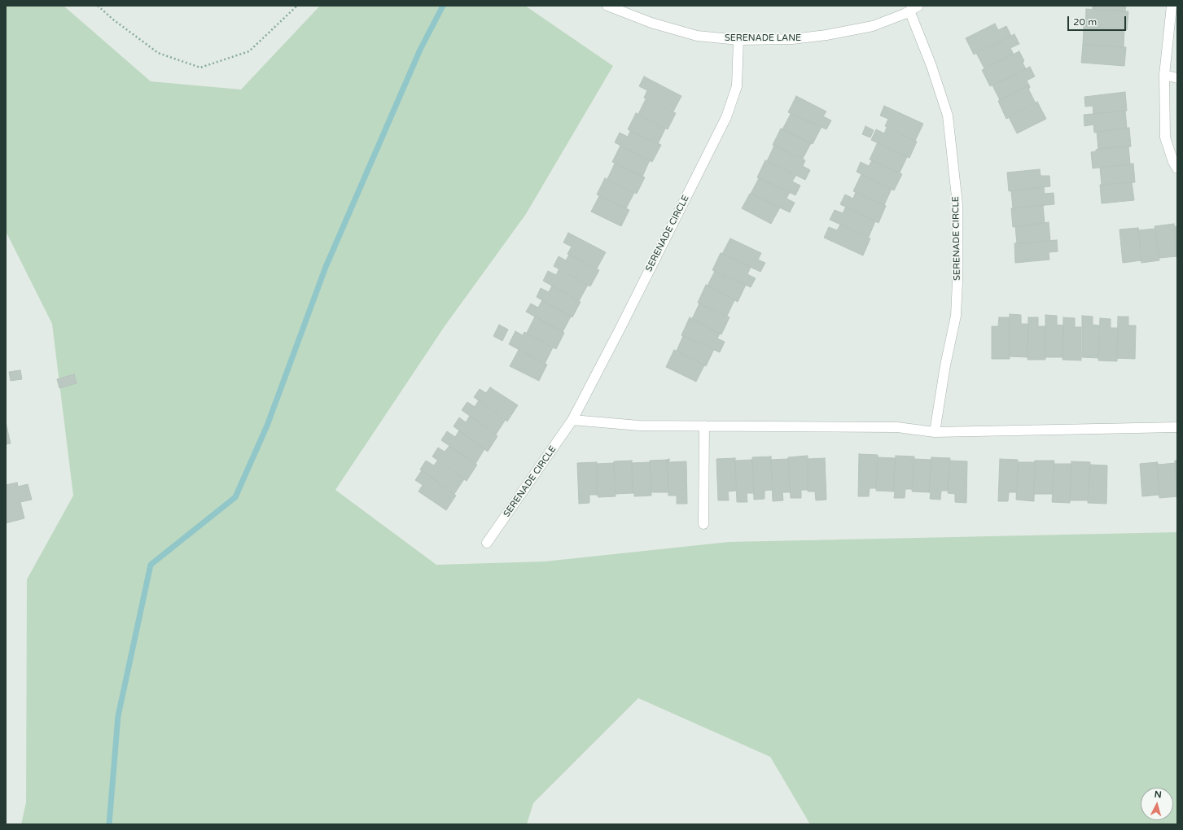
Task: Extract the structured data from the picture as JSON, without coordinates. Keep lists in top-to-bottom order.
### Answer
{
  "streets": {
    "street": ["SERENADE LANE", "SERENADE CIRCLE"]
  },
  "crossings": [
    ["SERENADE LANE", "SERENADE CIRCLE"]
  ],
  "scale_bar": "20 m",
  "north": "top"
}
